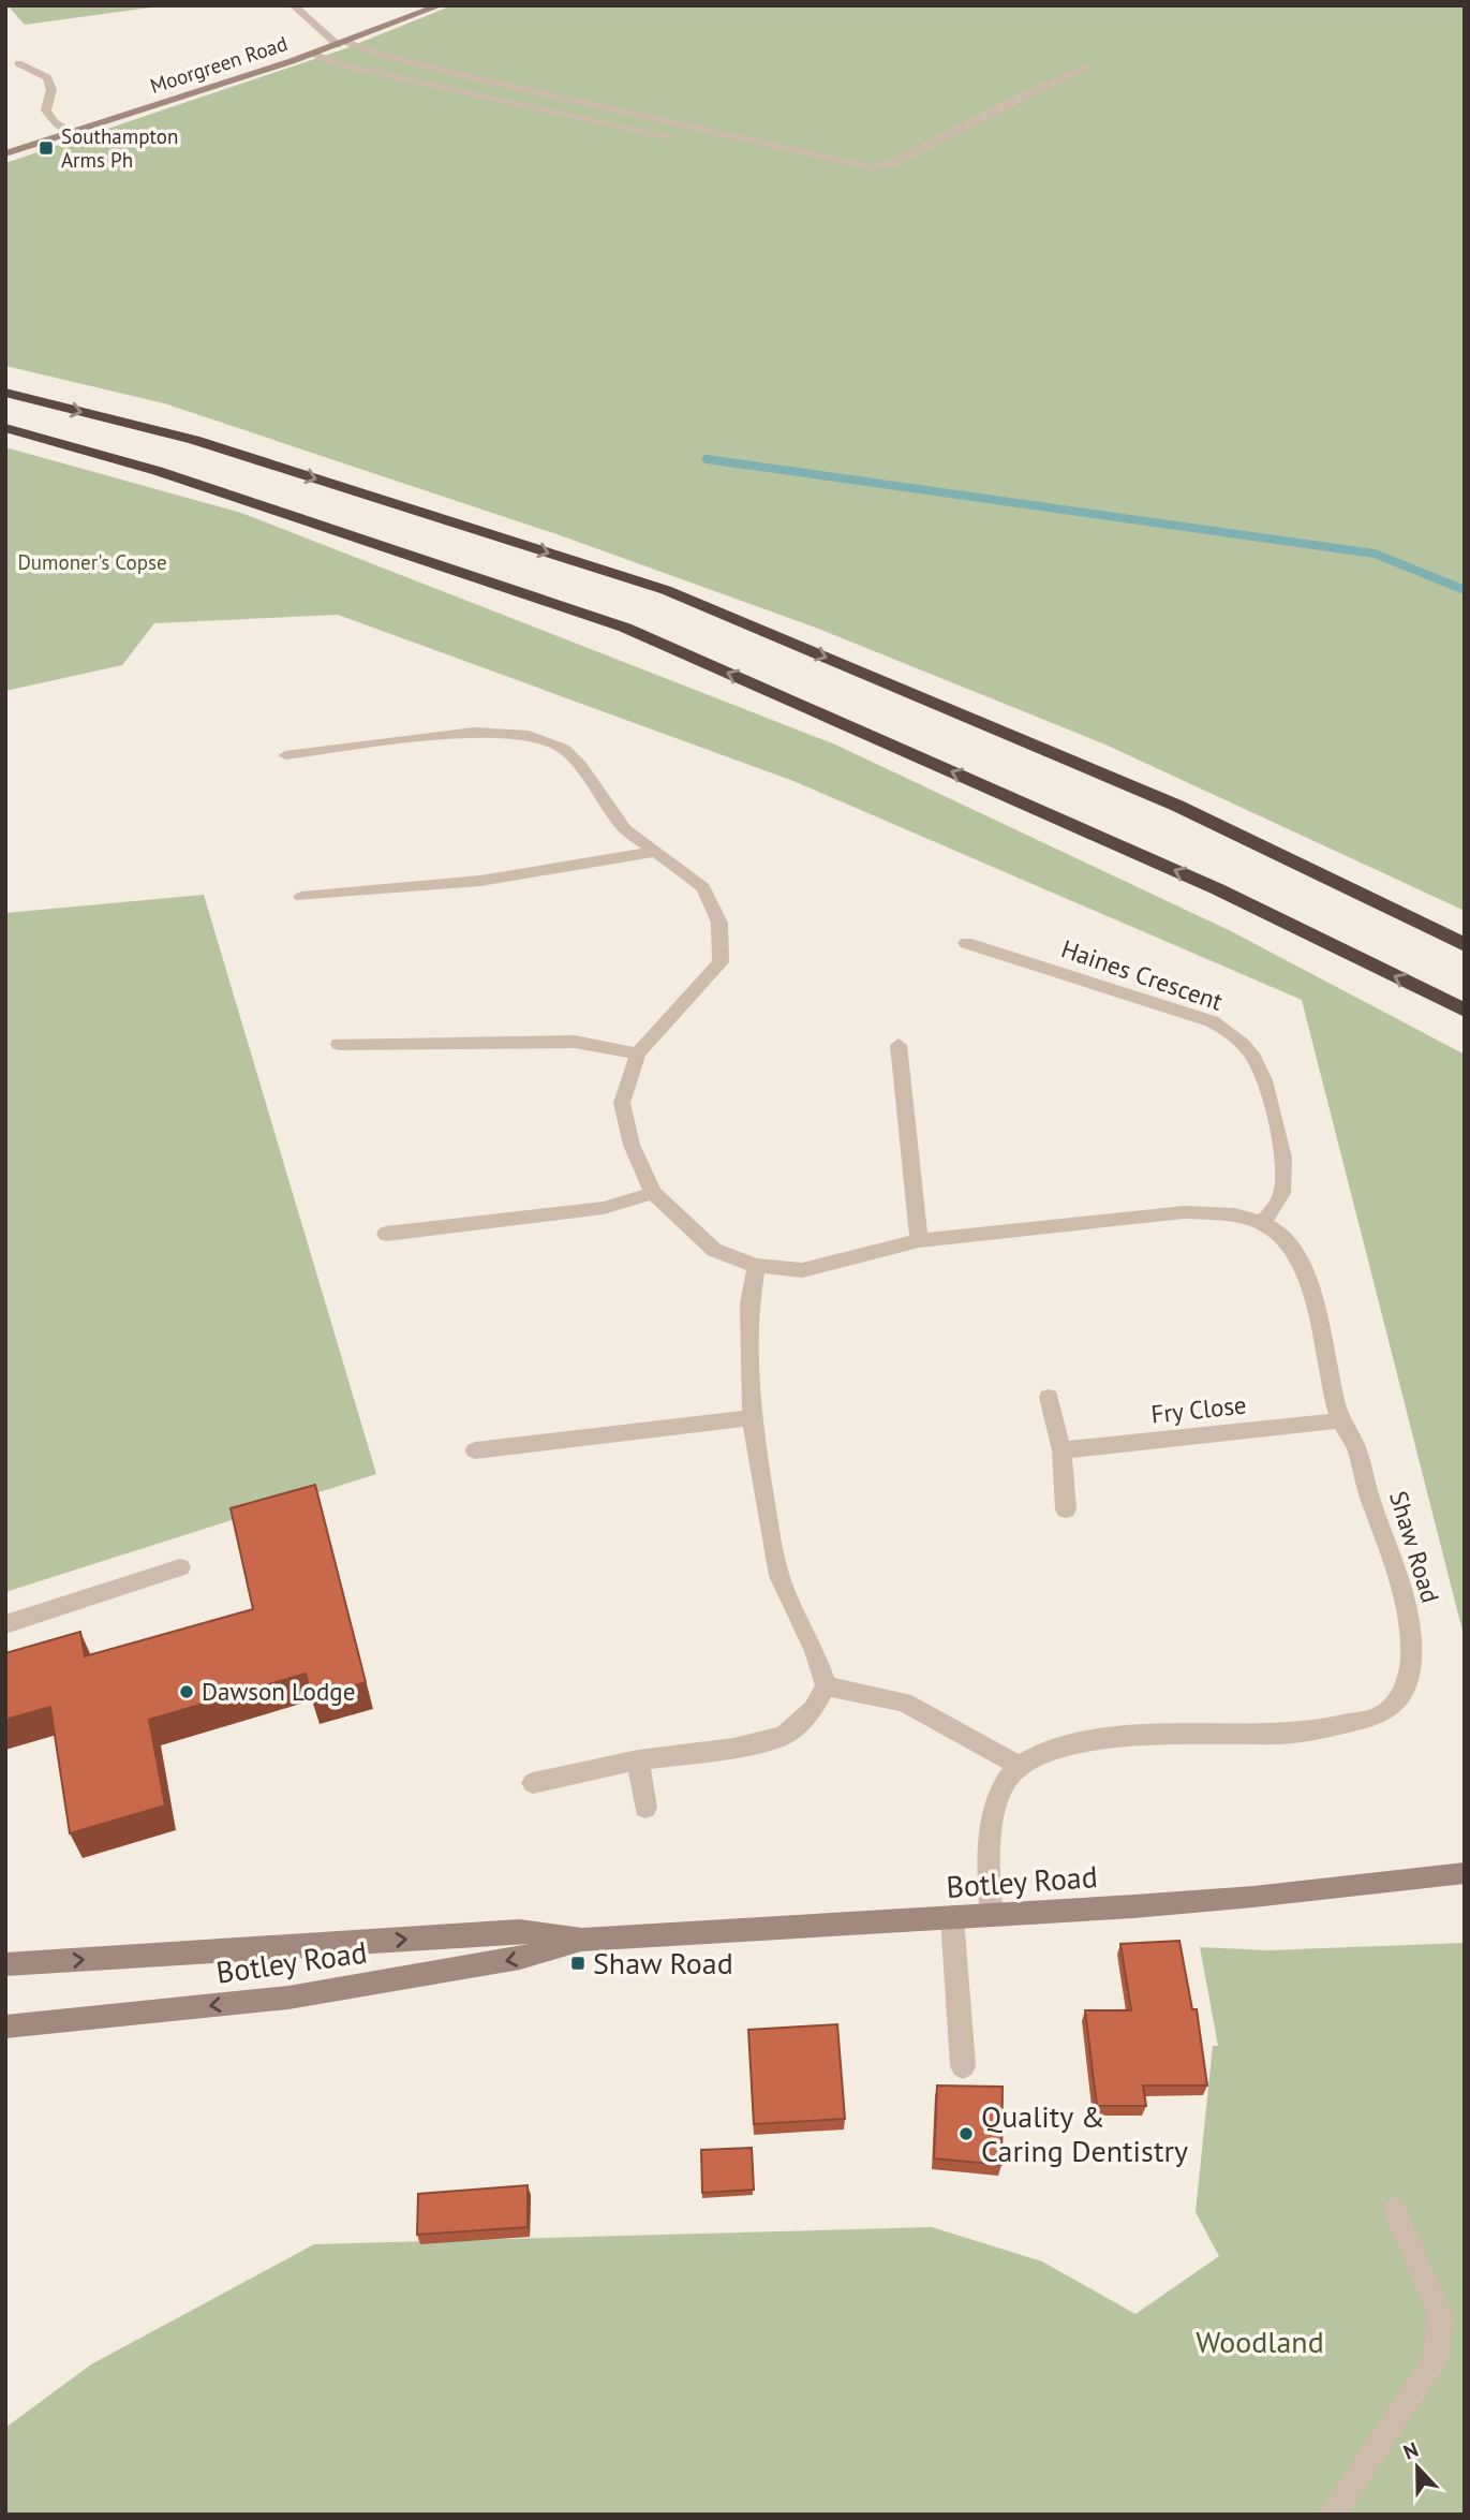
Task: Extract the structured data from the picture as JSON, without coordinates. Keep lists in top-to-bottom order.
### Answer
{
  "streets": {
    "main road": ["Moorgreen Road", "Botley Road"],
    "street": ["Haines Crescent", "Fry Close", "Shaw Road"]
  },
  "crossings": [
    ["Haines Crescent", "Shaw Road"],
    ["Fry Close", "Shaw Road"]
  ],
  "parks": ["Dumoner's Copse", "Woodland"],
  "places": {
    "transit": ["Southampton Arms Ph", "Shaw Road"],
    "other": ["Dawson Lodge", "Quality & Caring Dentistry"]
  },
  "north": "top"
}
